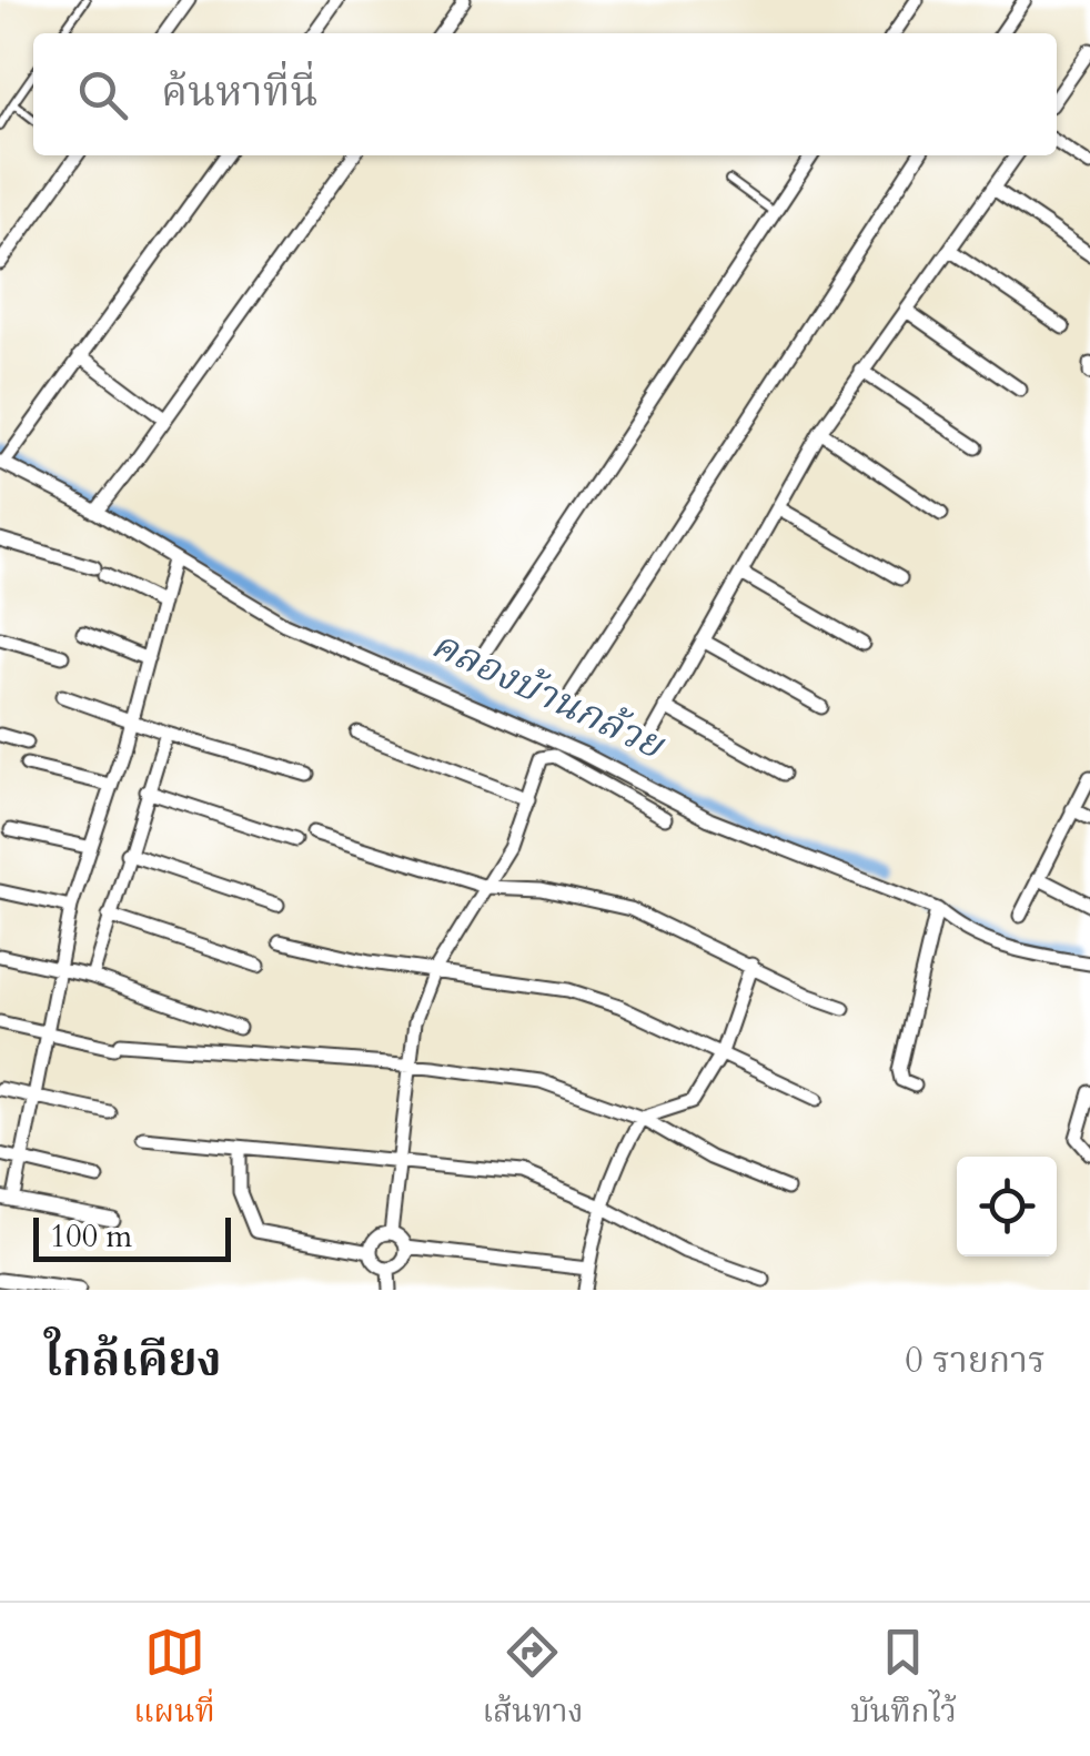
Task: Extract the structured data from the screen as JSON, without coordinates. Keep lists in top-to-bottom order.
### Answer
{
  "water": ["คลองบ้านกล้วย"],
  "scale_bar": "100 m",
  "page": {
    "search": "ค้นหาที่นี่",
    "scale": "100 m",
    "heading": ["ใกล้เคียง", "0 รายการ"],
    "nav": ["แผนที่", "เส้นทาง", "บันทึกไว้"]
  }
}
